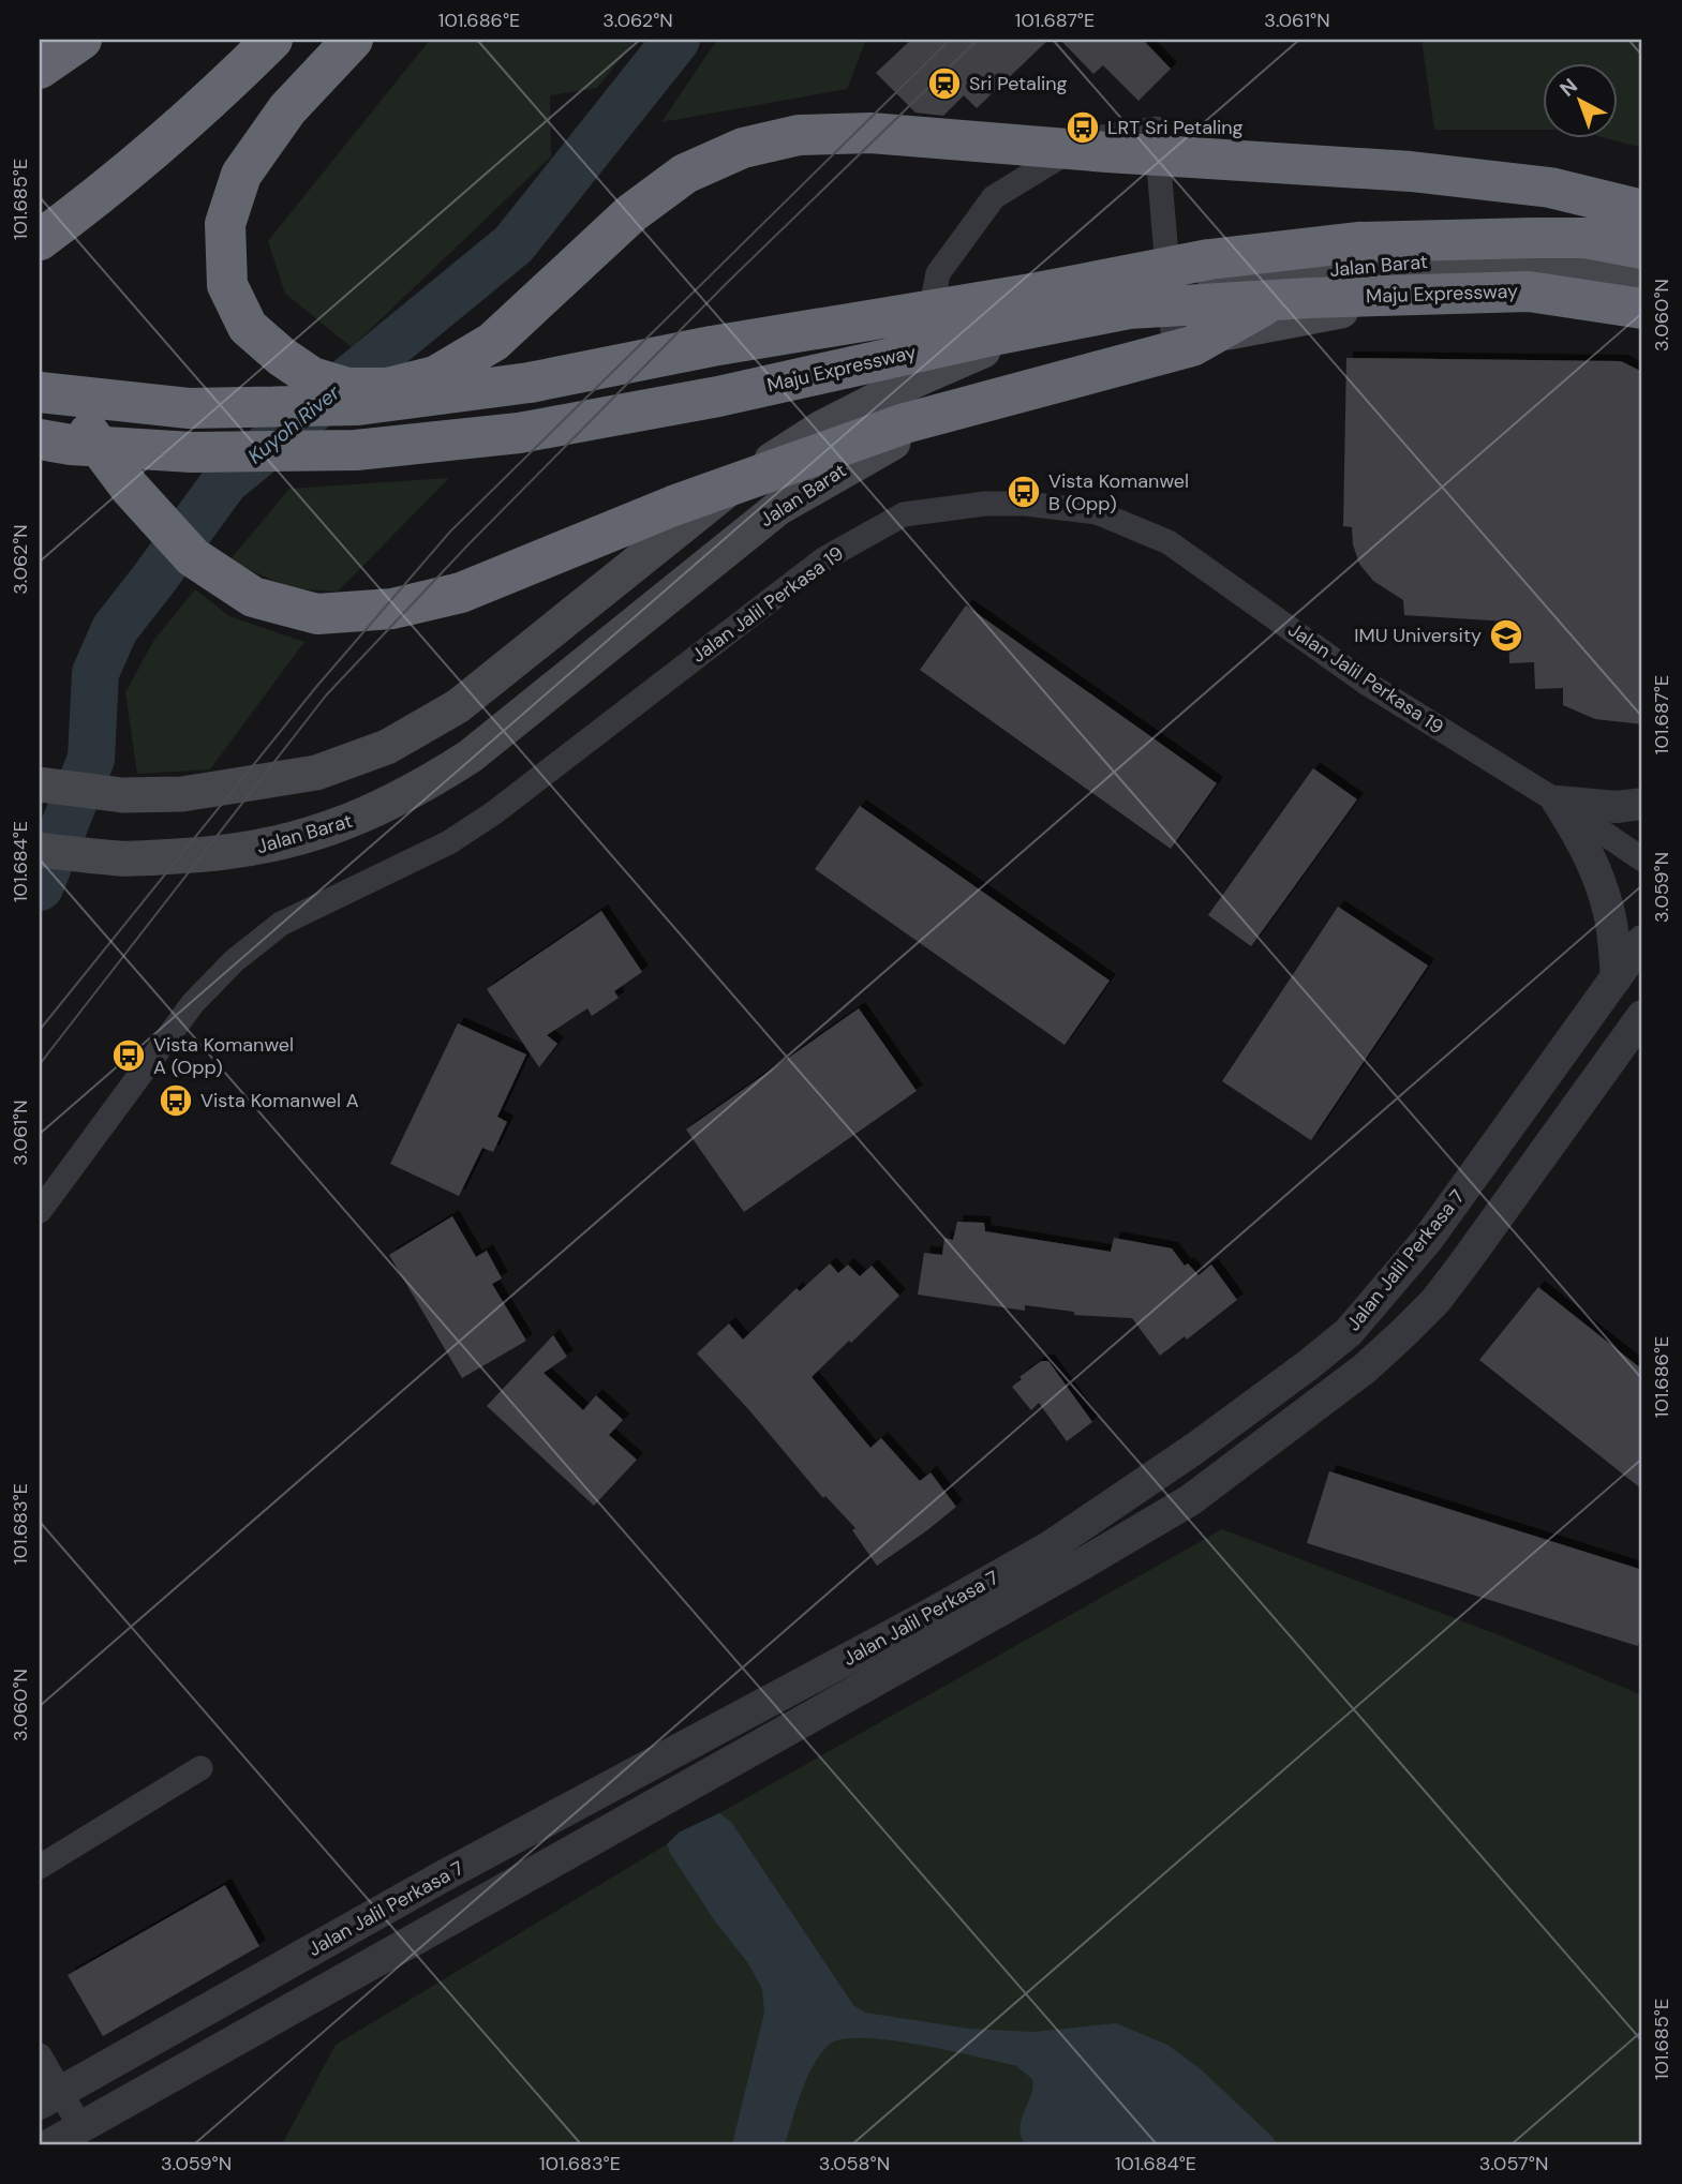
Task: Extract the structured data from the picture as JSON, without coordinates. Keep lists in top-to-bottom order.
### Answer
{
  "streets": {
    "highway": ["Maju Expressway"],
    "main road": ["Jalan Barat"],
    "street": ["Jalan Jalil Perkasa 19", "Jalan Jalil Perkasa 7"]
  },
  "crossings": [
    ["Jalan Barat", "Maju Expressway"]
  ],
  "water": ["Kuyoh River"],
  "places": {
    "station": ["Sri Petaling"],
    "bus stop": [
      "LRT Sri Petaling",
      "Vista Komanwel B (Opp)",
      "Vista Komanwel A (Opp)",
      "Vista Komanwel A"
    ],
    "school or university": ["IMU University"]
  },
  "north": "top left",
  "coordinates": [
    "101.686°E",
    "3.062°N",
    "101.687°E",
    "3.061°N",
    "101.685°E",
    "3.060°N",
    "101.684°E",
    "3.059°N",
    "101.683°E",
    "3.058°N",
    "3.057°N"
  ]
}
